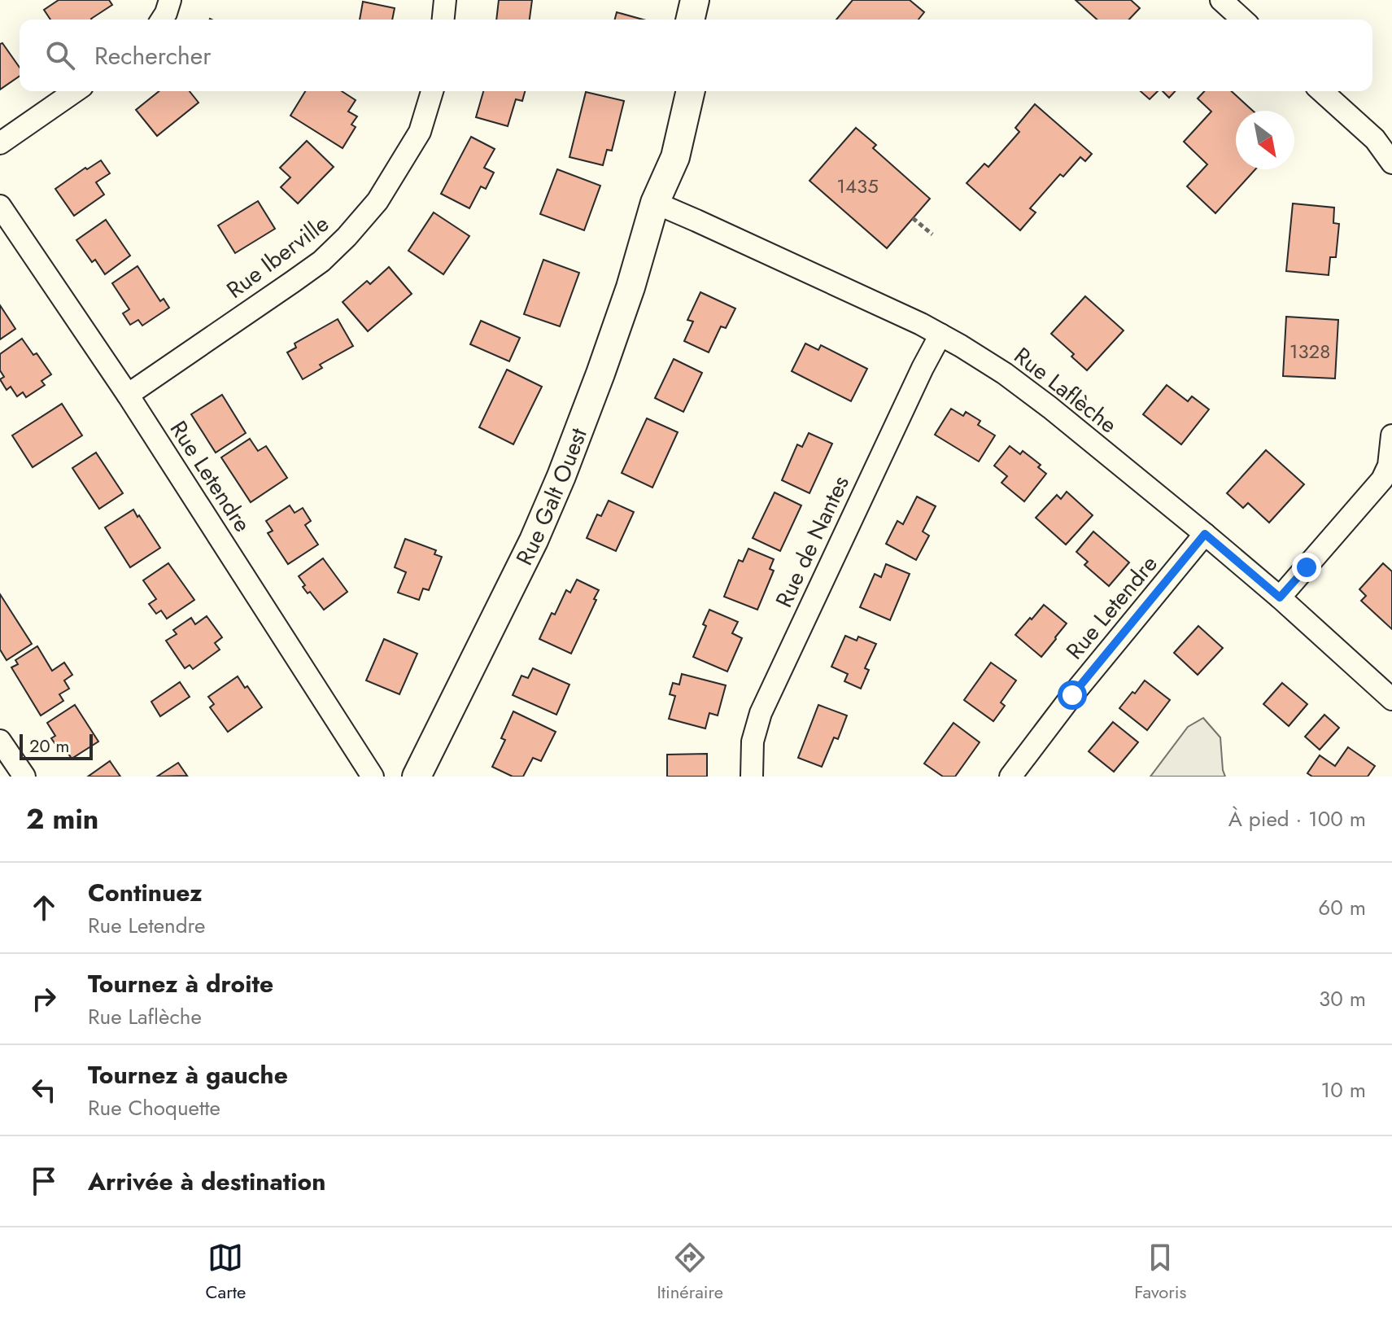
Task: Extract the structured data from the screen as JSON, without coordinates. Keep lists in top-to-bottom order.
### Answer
{
  "streets": {
    "street": [
      "Rue Iberville",
      "Rue Laflèche",
      "Rue Letendre",
      "Rue Galt Ouest",
      "Rue de Nantes"
    ]
  },
  "crossings": [
    ["Rue Iberville", "Rue Letendre"],
    ["Rue Laflèche", "Rue Letendre"],
    ["Rue Laflèche", "Rue Galt Ouest"],
    ["Rue Laflèche", "Rue de Nantes"]
  ],
  "house_numbers": ["1435", "1328"],
  "scale_bar": "20 m",
  "north": "bottom right",
  "page": {
    "search": "Rechercher",
    "scale": "20 m",
    "heading": ["2 min", "À pied · 100 m"],
    "list": [
      ["Continuez", "Rue Letendre", "60 m"],
      ["Tournez à droite", "Rue Laflèche", "30 m"],
      ["Tournez à gauche", "Rue Choquette", "10 m"],
      "Arrivée à destination"
    ],
    "nav": ["Carte", "Itinéraire", "Favoris"]
  }
}
